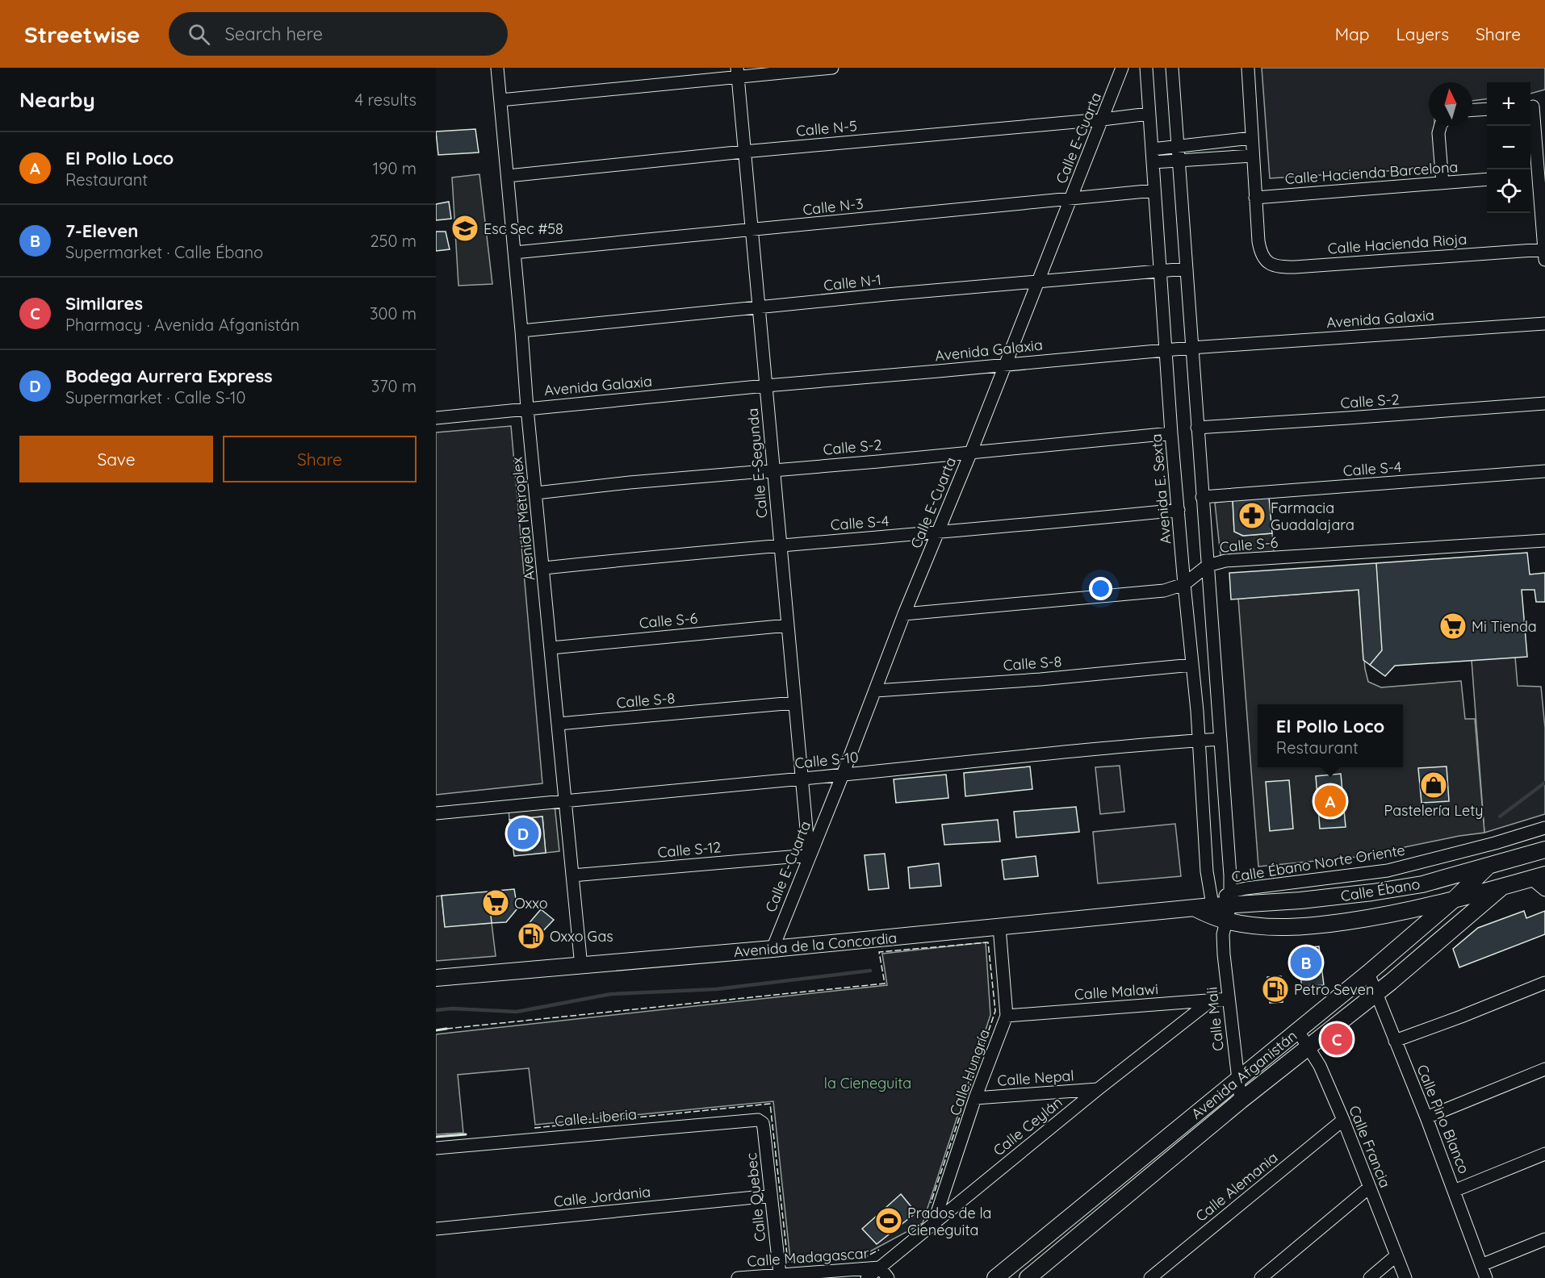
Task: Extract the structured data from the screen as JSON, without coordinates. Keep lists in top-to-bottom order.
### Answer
{
  "streets": {
    "main road": ["Calle Ébano", "Avenida de la Concordia", "Avenida Afganistán"],
    "street": [
      "Calle N-5",
      "Calle E-Cuarta",
      "Calle Hacienda Barcelona",
      "Calle N-3",
      "Calle Hacienda Rioja",
      "Calle N-1",
      "Avenida Galaxia",
      "Calle S-2",
      "Calle E-Segunda",
      "Calle S-4",
      "Avenida E. Sexta",
      "Avenida Metroplex",
      "Calle S-6",
      "Calle S-8",
      "Calle S-10",
      "Calle S-12",
      "Calle Ébano Norte Oriente",
      "Calle Malawi",
      "Calle Mali",
      "Calle Hungría",
      "Calle Nepal",
      "Calle Liberia",
      "Calle Pino Blanco",
      "Calle Ceylán",
      "Calle Francia",
      "Calle Alemania",
      "Calle Jordania",
      "Calle Quebec",
      "Calle Madagascar"
    ]
  },
  "crossings": [
    ["Calle N-5", "Calle E-Cuarta"],
    ["Calle N-5", "Calle E-Segunda"],
    ["Calle N-5", "Avenida E. Sexta"],
    ["Calle N-5", "Avenida Metroplex"],
    ["Calle E-Cuarta", "Calle N-3"],
    ["Calle E-Cuarta", "Calle N-1"],
    ["Calle E-Cuarta", "Avenida Galaxia"],
    ["Calle E-Cuarta", "Calle S-2"],
    ["Calle E-Cuarta", "Calle E-Segunda"],
    ["Calle E-Cuarta", "Calle S-4"],
    ["Calle E-Cuarta", "Calle S-6"],
    ["Calle E-Cuarta", "Calle S-8"],
    ["Calle E-Cuarta", "Calle S-10"],
    ["Calle E-Cuarta", "Calle S-12"],
    ["Calle E-Cuarta", "Avenida de la Concordia"],
    ["Calle Hacienda Barcelona", "Calle Hacienda Rioja"],
    ["Calle N-3", "Calle E-Segunda"],
    ["Calle N-3", "Avenida E. Sexta"],
    ["Calle N-3", "Avenida Metroplex"],
    ["Calle N-1", "Calle E-Segunda"],
    ["Calle N-1", "Avenida E. Sexta"],
    ["Calle N-1", "Avenida Metroplex"],
    ["Avenida Galaxia", "Calle E-Segunda"],
    ["Avenida Galaxia", "Avenida E. Sexta"],
    ["Avenida Galaxia", "Avenida Metroplex"],
    ["Calle S-2", "Calle E-Segunda"],
    ["Calle S-2", "Avenida E. Sexta"],
    ["Calle S-2", "Avenida Metroplex"],
    ["Calle E-Segunda", "Calle S-4"],
    ["Calle E-Segunda", "Calle S-6"],
    ["Calle E-Segunda", "Calle S-8"],
    ["Calle E-Segunda", "Calle S-10"],
    ["Calle E-Segunda", "Calle S-12"],
    ["Calle S-4", "Avenida E. Sexta"],
    ["Calle S-4", "Avenida Metroplex"],
    ["Avenida E. Sexta", "Calle S-6"],
    ["Avenida E. Sexta", "Calle S-8"],
    ["Avenida E. Sexta", "Calle S-10"],
    ["Avenida E. Sexta", "Calle Ébano"],
    ["Avenida E. Sexta", "Avenida de la Concordia"],
    ["Avenida E. Sexta", "Calle Mali"],
    ["Avenida Metroplex", "Calle S-6"],
    ["Avenida Metroplex", "Calle S-8"],
    ["Avenida Metroplex", "Calle S-10"],
    ["Avenida Metroplex", "Calle S-12"],
    ["Avenida Metroplex", "Avenida de la Concordia"],
    ["Calle Ébano Norte Oriente", "Calle Ébano"],
    ["Calle Ébano", "Avenida de la Concordia"],
    ["Calle Ébano", "Calle Mali"],
    ["Calle Ébano", "Avenida Afganistán"],
    ["Avenida de la Concordia", "Calle Mali"],
    ["Avenida de la Concordia", "Calle Hungría"],
    ["Calle Malawi", "Calle Mali"],
    ["Calle Malawi", "Calle Hungría"],
    ["Calle Malawi", "Calle Ceylán"],
    ["Calle Mali", "Avenida Afganistán"],
    ["Calle Hungría", "Calle Nepal"],
    ["Calle Hungría", "Calle Ceylán"],
    ["Avenida Afganistán", "Calle Pino Blanco"],
    ["Avenida Afganistán", "Calle Francia"],
    ["Calle Nepal", "Calle Ceylán"],
    ["Calle Liberia", "Calle Quebec"],
    ["Calle Ceylán", "Calle Madagascar"],
    ["Calle Francia", "Calle Alemania"],
    ["Calle Jordania", "Calle Quebec"],
    ["Calle Quebec", "Calle Madagascar"]
  ],
  "parks": ["la Cieneguita"],
  "places": {
    "school or university": ["Esc Sec #58"],
    "pharmacy": ["Farmacia Guadalajara"],
    "supermarket": ["Mi Tienda", "Oxxo"],
    "shop": ["Pastelería Lety"],
    "fuel station": ["Oxxo Gas", "Petro Seven"],
    "sports": ["Prados de la Cieneguita"]
  },
  "north": "top",
  "page": {
    "header": "Streetwise",
    "search": "Search here",
    "nav": ["Map", "Layers", "Share"],
    "heading": ["Nearby", "4 results"],
    "map_buttons": ["+", "−"],
    "list": [
      {
        "mark": "A",
        "name": "El Pollo Loco",
        "note": "Restaurant",
        "value": "190 m"
      },
      {
        "mark": "B",
        "name": "7-Eleven",
        "note": "Supermarket · Calle Ébano",
        "value": "250 m"
      },
      {
        "mark": "C",
        "name": "Similares",
        "note": "Pharmacy · Avenida Afganistán",
        "value": "300 m"
      },
      {
        "mark": "D",
        "name": "Bodega Aurrera Express",
        "note": "Supermarket · Calle S-10",
        "value": "370 m"
      }
    ],
    "buttons": ["Save", "Share"],
    "popup": ["El Pollo Loco", "Restaurant"],
    "pins": [
      "A",
      "D",
      "B",
      "C"
    ]
  }
}
